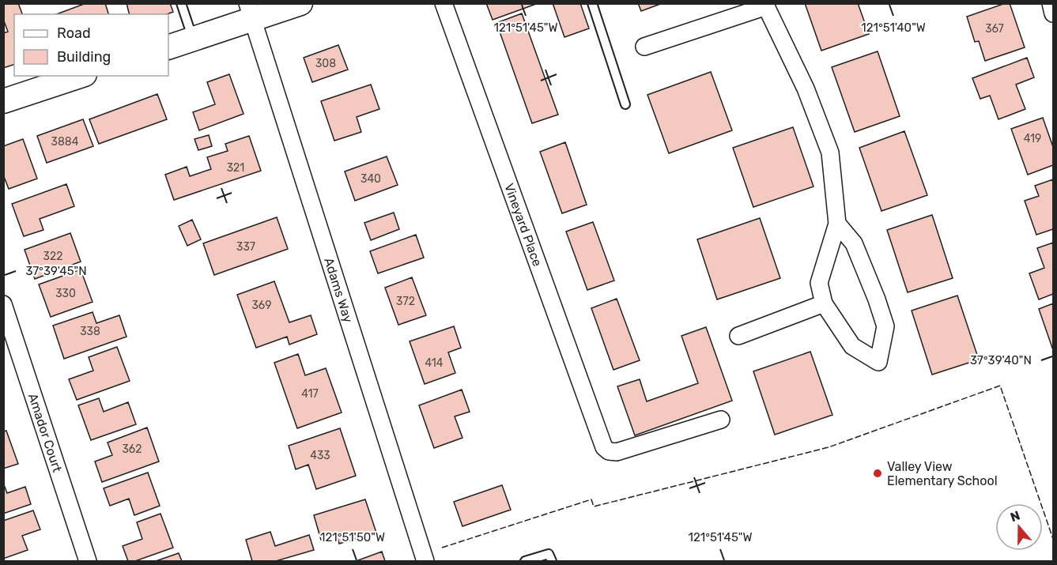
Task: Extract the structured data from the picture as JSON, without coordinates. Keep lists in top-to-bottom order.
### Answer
{
  "streets": {
    "street": ["Vineyard Place", "Adams Way", "Amador Court"]
  },
  "places": ["Valley View Elementary School"],
  "house_numbers": [
    "367",
    "308",
    "419",
    "3884",
    "321",
    "340",
    "337",
    "322",
    "330",
    "372",
    "369",
    "338",
    "414",
    "417",
    "362",
    "433"
  ],
  "legend": ["Road", "Building"],
  "north": "top",
  "coordinates": [
    "121°51'40\"W",
    "121°51'45\"W",
    "37°39'45\"N",
    "37°39'40\"N",
    "121°51'50\"W"
  ]
}
